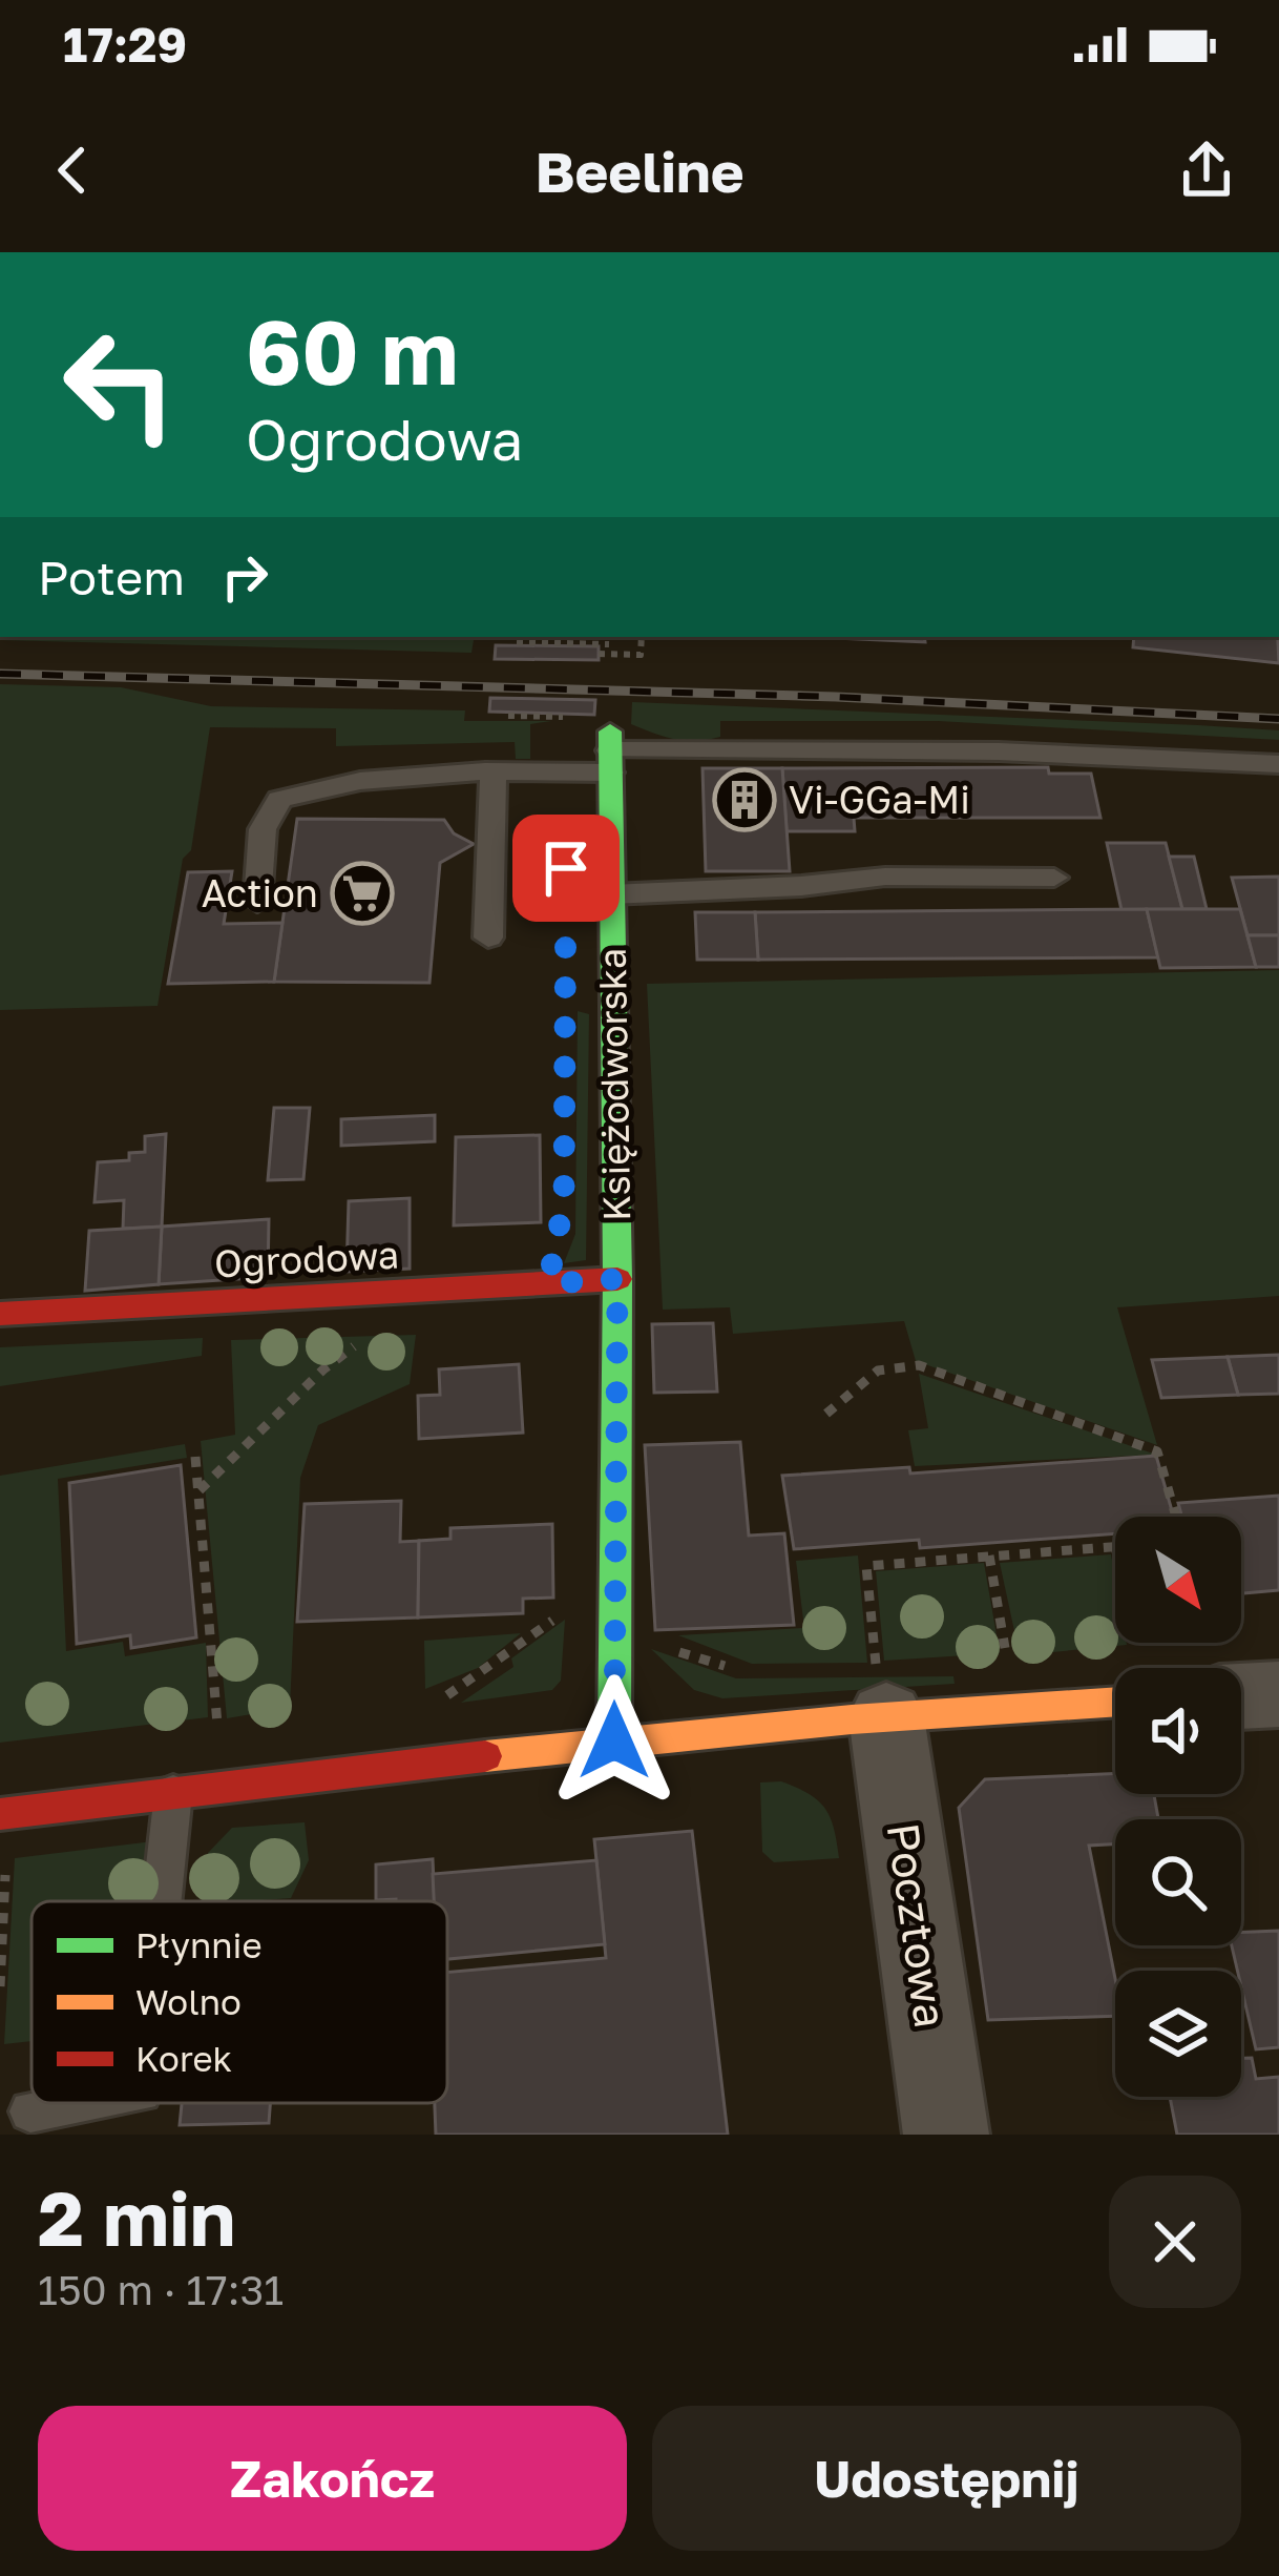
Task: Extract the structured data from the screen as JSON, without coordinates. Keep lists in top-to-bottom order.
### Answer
{
  "streets": {
    "street": ["Księżodworska", "Ogrodowa", "Pocztowa"]
  },
  "crossings": [
    ["Księżodworska", "Ogrodowa"]
  ],
  "places": {
    "building": ["Vi-GGa-Mi"],
    "supermarket": ["Action"]
  },
  "legend": ["Płynnie", "Wolno", "Korek"],
  "north": "bottom right",
  "page": {
    "status": "17:29",
    "header": "Beeline",
    "turn": ["60 m", "Ogrodowa"],
    "then": "Potem",
    "heading": ["2 min", "150 m · 17:31"],
    "buttons": ["Zakończ", "Udostępnij"]
  }
}
